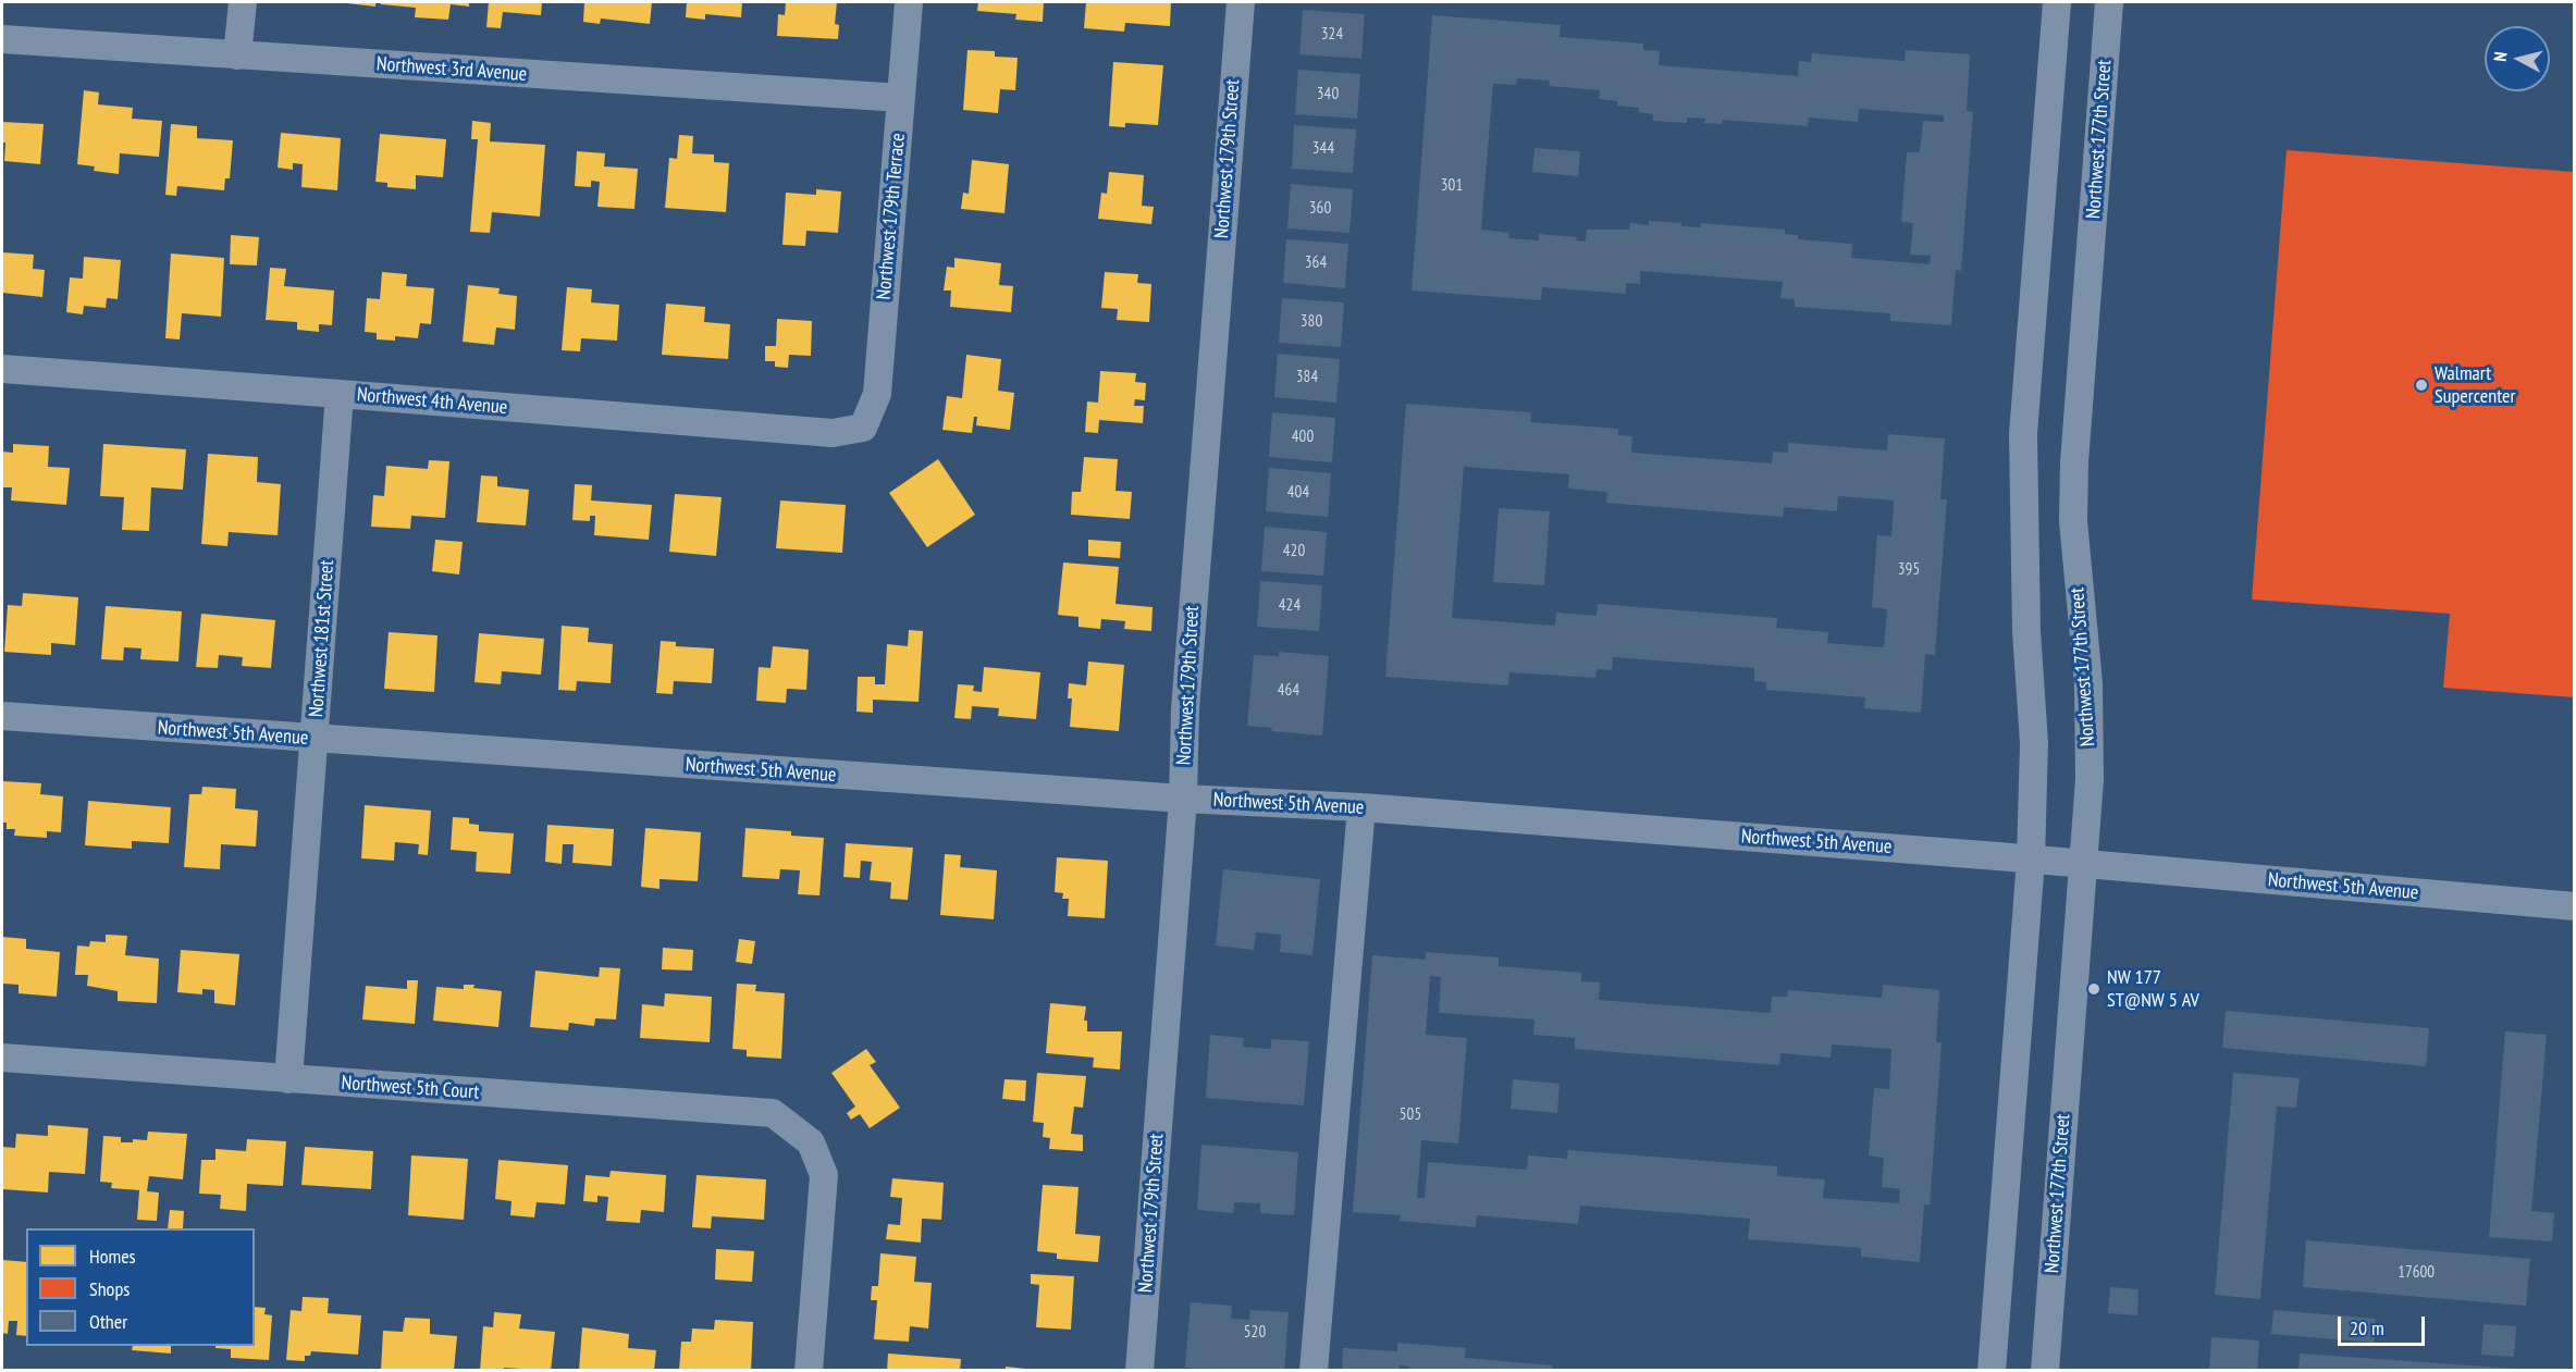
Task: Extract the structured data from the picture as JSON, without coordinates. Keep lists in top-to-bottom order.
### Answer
{
  "streets": {
    "street": [
      "Northwest 3rd Avenue",
      "Northwest 177th Street",
      "Northwest 179th Street",
      "Northwest 179th Terrace",
      "Northwest 4th Avenue",
      "Northwest 181st Street",
      "Northwest 5th Avenue",
      "Northwest 5th Court"
    ]
  },
  "crossings": [
    ["Northwest 3rd Avenue", "Northwest 179th Terrace"],
    ["Northwest 177th Street", "Northwest 5th Avenue"],
    ["Northwest 179th Street", "Northwest 5th Avenue"],
    ["Northwest 179th Terrace", "Northwest 4th Avenue"],
    ["Northwest 4th Avenue", "Northwest 181st Street"],
    ["Northwest 181st Street", "Northwest 5th Avenue"],
    ["Northwest 181st Street", "Northwest 5th Court"]
  ],
  "places": ["Walmart Supercenter", "NW 177 ST@NW 5 AV"],
  "house_numbers": [
    "324",
    "340",
    "344",
    "301",
    "360",
    "364",
    "380",
    "384",
    "400",
    "404",
    "420",
    "395",
    "424",
    "464",
    "505",
    "17600",
    "520"
  ],
  "legend": ["Homes", "Shops", "Other"],
  "scale_bar": "20 m",
  "north": "left"
}
